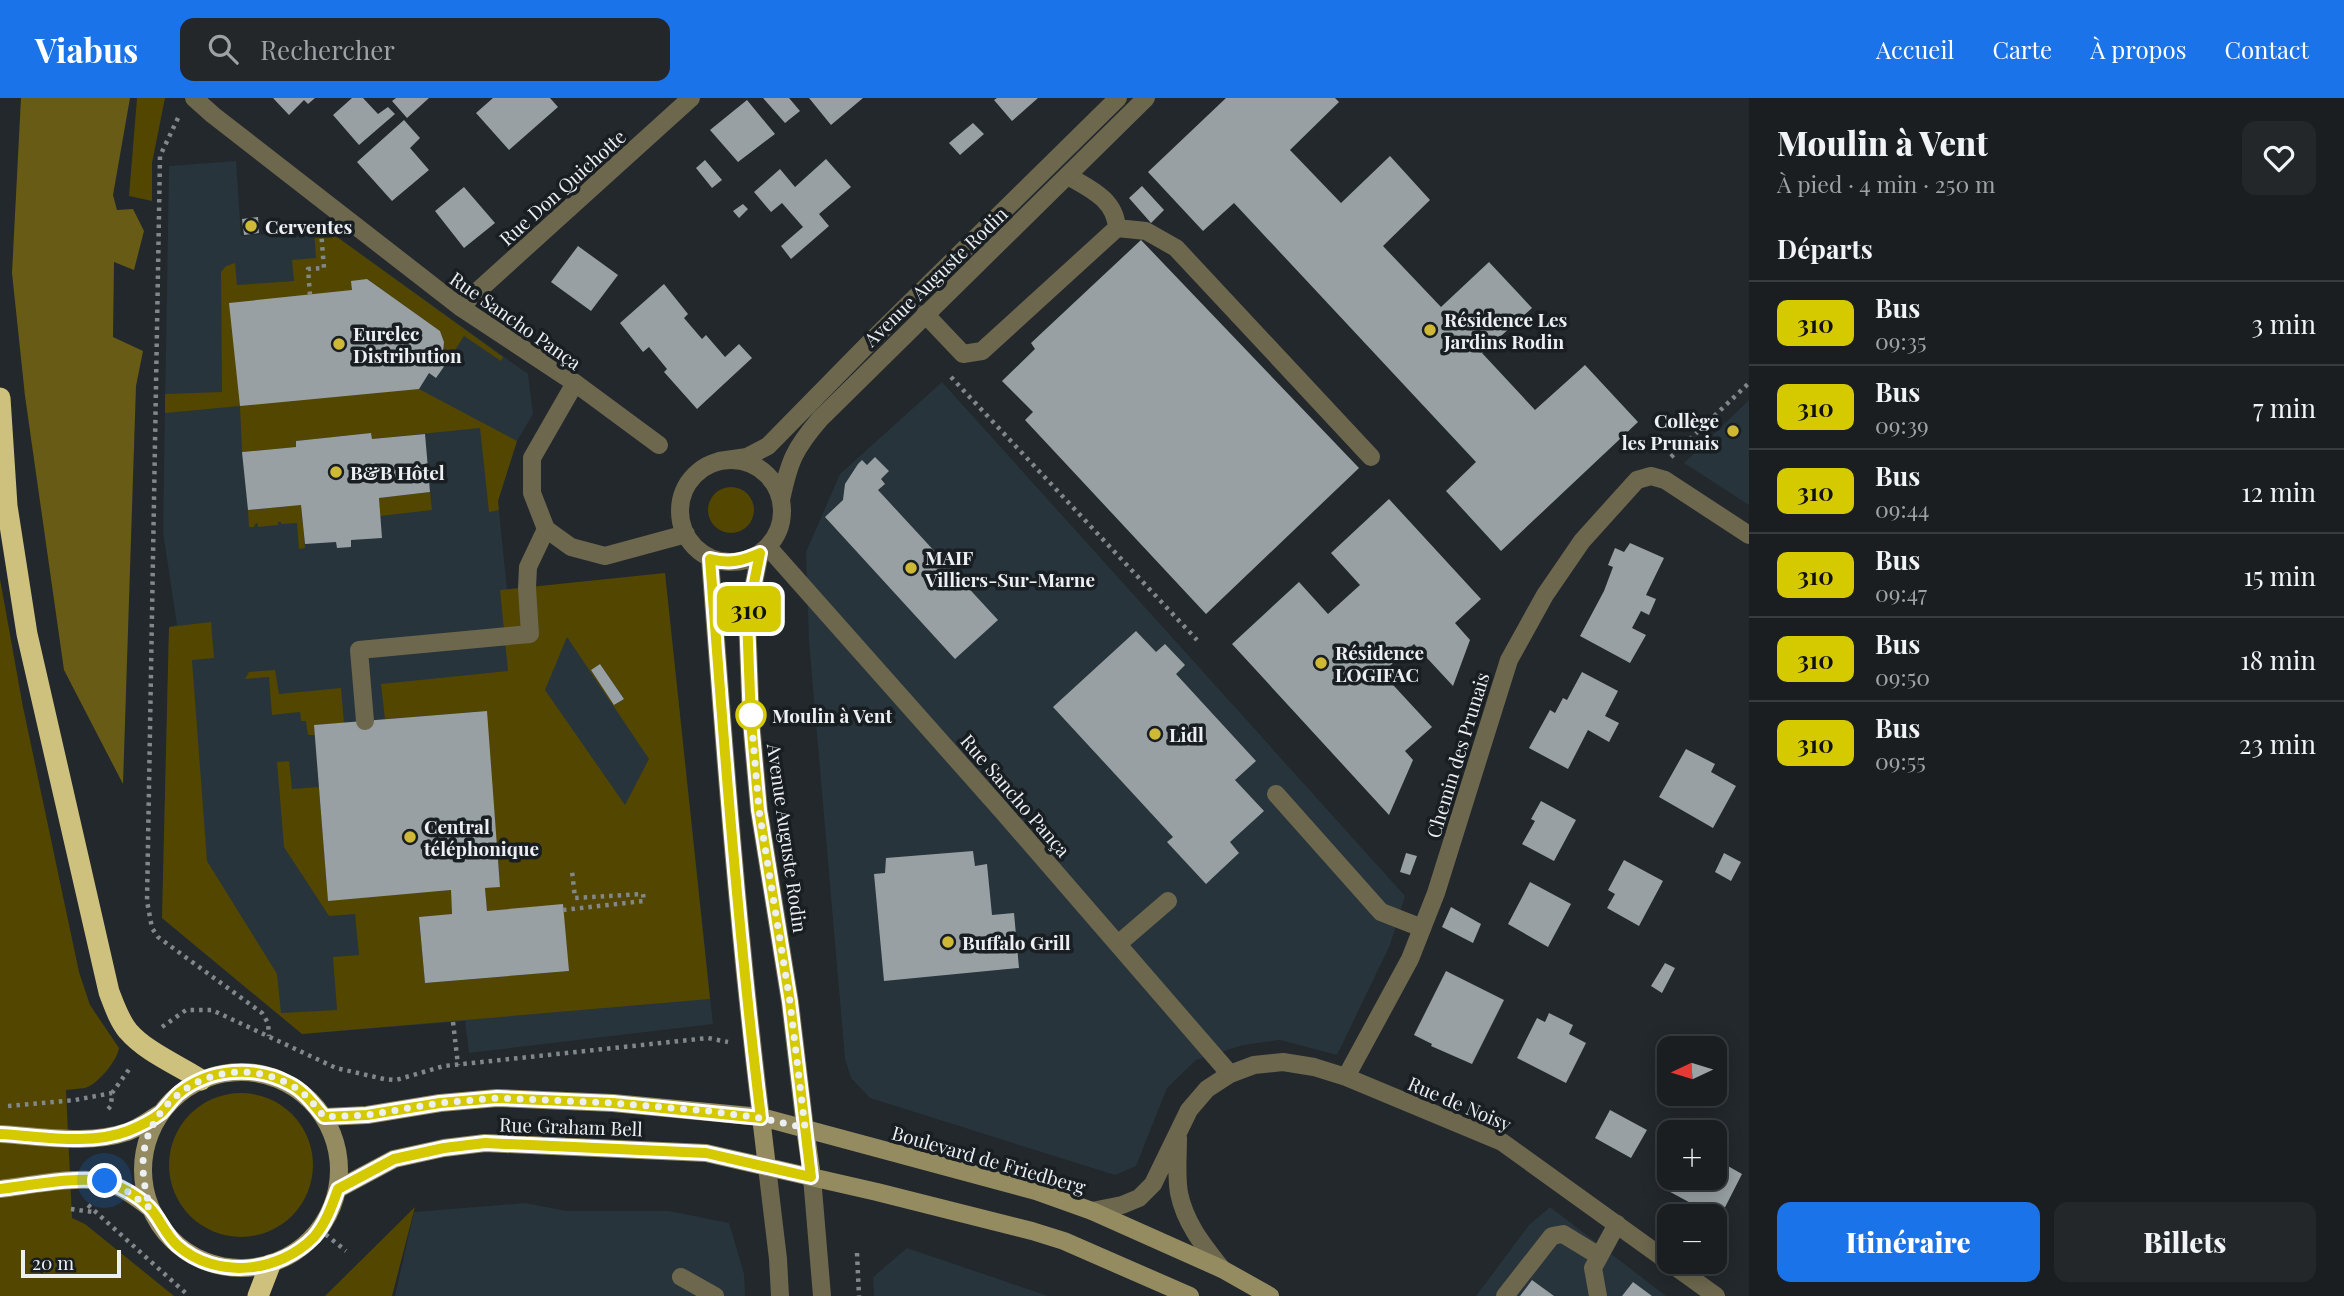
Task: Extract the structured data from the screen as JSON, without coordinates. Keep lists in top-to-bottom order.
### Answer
{
  "streets": {
    "main road": ["Rue Graham Bell", "Boulevard de Friedberg"],
    "street": [
      "Rue Don Quichotte",
      "Avenue Auguste Rodin",
      "Rue Sancho Pança",
      "Chemin des Prunais",
      "Rue de Noisy"
    ]
  },
  "crossings": [
    ["Rue Don Quichotte", "Rue Sancho Pança"],
    ["Avenue Auguste Rodin", "Rue Sancho Pança"],
    ["Avenue Auguste Rodin", "Rue Graham Bell"],
    ["Avenue Auguste Rodin", "Boulevard de Friedberg"],
    ["Rue Sancho Pança", "Rue de Noisy"],
    ["Chemin des Prunais", "Rue de Noisy"],
    ["Rue de Noisy", "Boulevard de Friedberg"],
    ["Rue Graham Bell", "Boulevard de Friedberg"]
  ],
  "places": [
    "Cerventes",
    "Résidence Les Jardins Rodin",
    "Eurelec Distribution",
    "Collège les Prunais",
    "B&B Hôtel",
    "MAIF Villiers-Sur-Marne",
    "Résidence LOGIFAC",
    "Moulin à Vent",
    "Lidl",
    "Central téléphonique",
    "Buffalo Grill"
  ],
  "lines": ["bus line 310"],
  "scale_bar": "20 m",
  "north": "left",
  "page": {
    "header": "Viabus",
    "search": "Rechercher",
    "nav": [
      "Accueil",
      "Carte",
      "À propos",
      "Contact"
    ],
    "on_map": "310",
    "heading": [
      ["Moulin à Vent", "À pied · 4 min · 250 m"],
      "Départs"
    ],
    "list": [
      {
        "mark": "310",
        "name": "Bus",
        "note": "09:35",
        "value": "3 min"
      },
      {
        "mark": "310",
        "name": "Bus",
        "note": "09:39",
        "value": "7 min"
      },
      {
        "mark": "310",
        "name": "Bus",
        "note": "09:44",
        "value": "12 min"
      },
      {
        "mark": "310",
        "name": "Bus",
        "note": "09:47",
        "value": "15 min"
      },
      {
        "mark": "310",
        "name": "Bus",
        "note": "09:50",
        "value": "18 min"
      },
      {
        "mark": "310",
        "name": "Bus",
        "note": "09:55",
        "value": "23 min"
      }
    ],
    "map_buttons": ["+", "−"],
    "buttons": ["Itinéraire", "Billets"],
    "scale": "20 m"
  }
}
